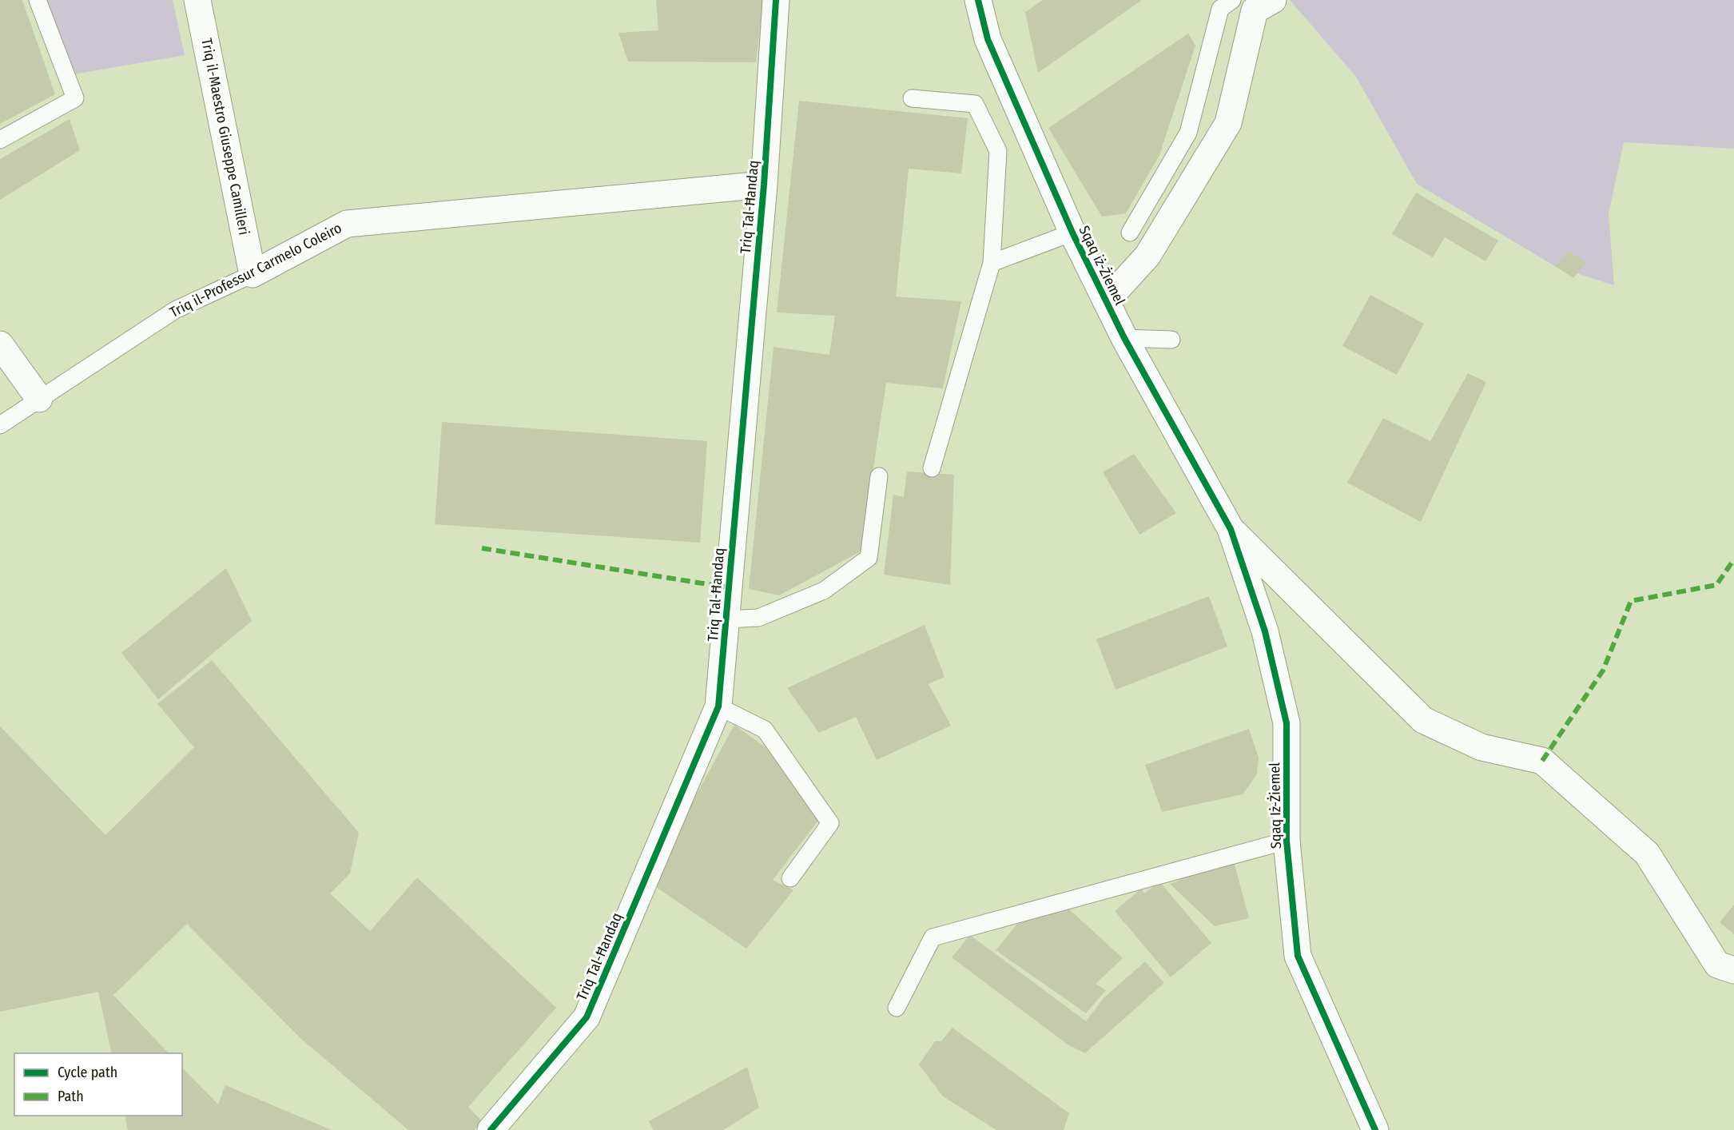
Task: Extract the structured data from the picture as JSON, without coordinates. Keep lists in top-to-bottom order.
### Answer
{
  "streets": {
    "street": [
      "Triq il-Maestro Giuseppe Camilleri",
      "Triq Tal-Ħandaq",
      "Sqaq iż-Żiemel",
      "Triq il-Professur Carmelo Coleiro",
      "Sqaq Iż-Żiemel"
    ]
  },
  "crossings": [
    ["Triq il-Maestro Giuseppe Camilleri", "Triq il-Professur Carmelo Coleiro"],
    ["Triq Tal-Ħandaq", "Triq il-Professur Carmelo Coleiro"],
    ["Sqaq iż-Żiemel", "Sqaq Iż-Żiemel"]
  ],
  "legend": ["Cycle path", "Path"]
}
